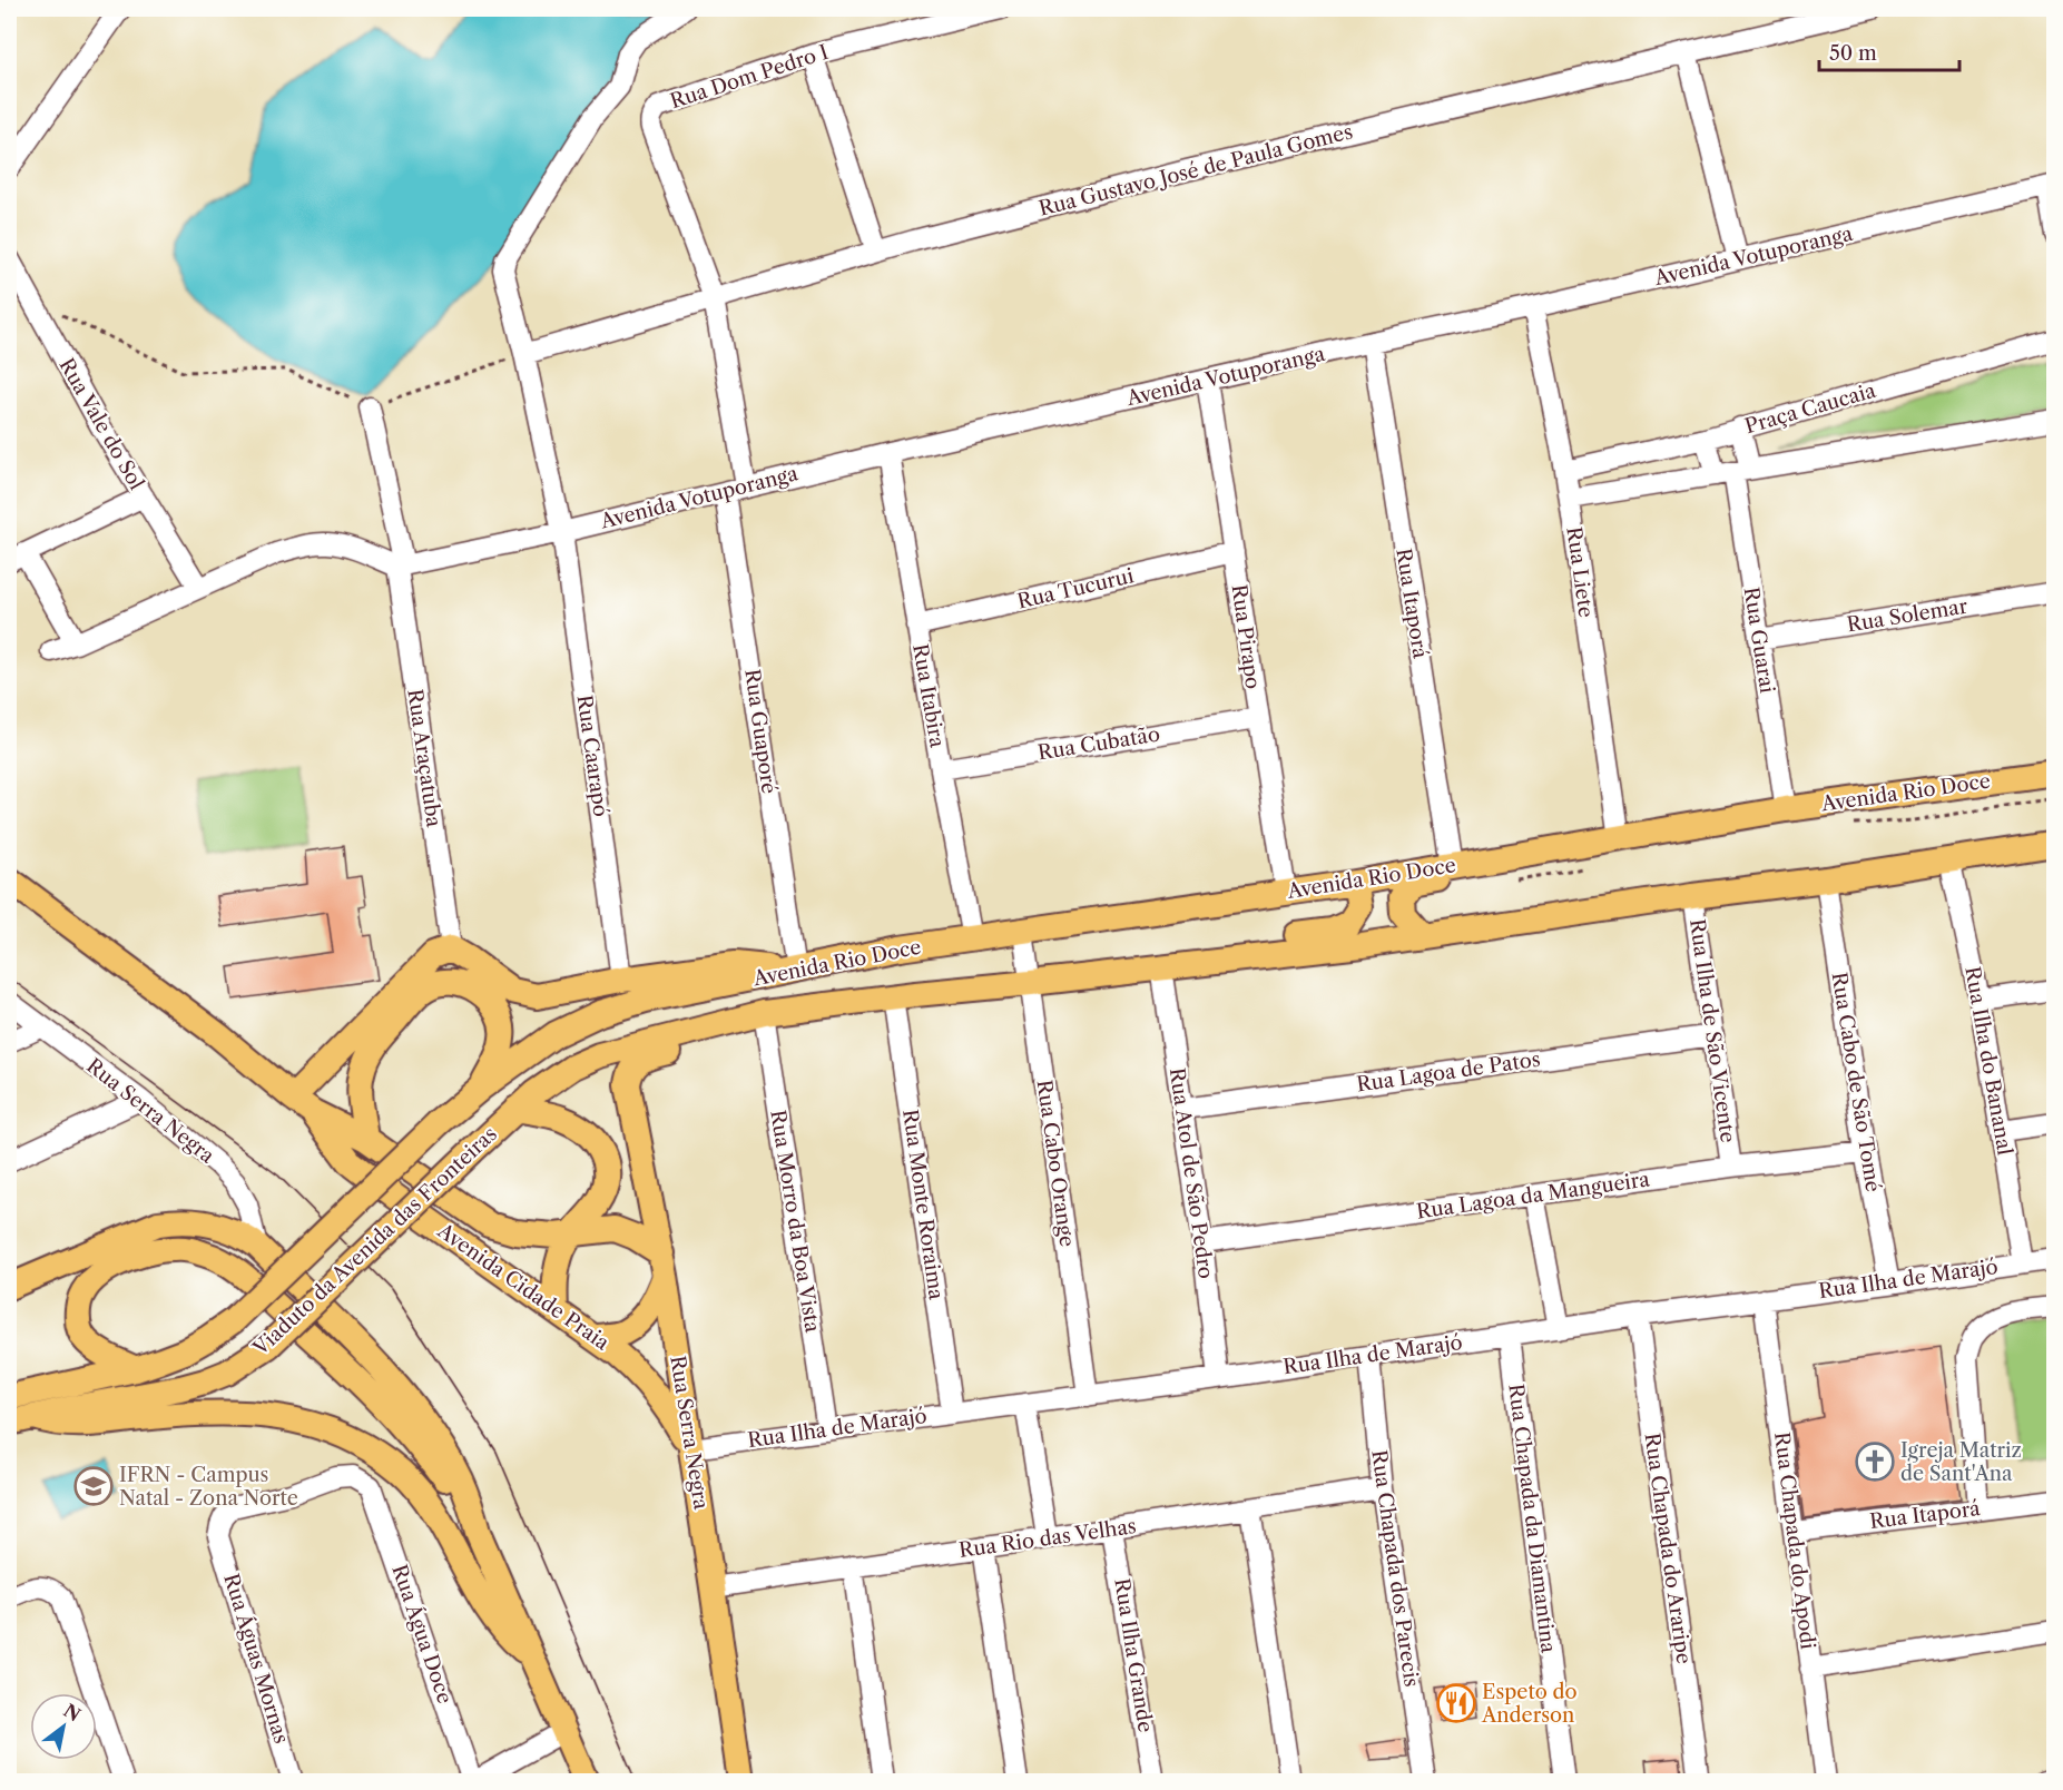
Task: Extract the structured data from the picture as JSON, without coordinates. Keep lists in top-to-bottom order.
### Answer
{
  "streets": {
    "main road": [
      "Avenida Rio Doce",
      "Rua Serra Negra",
      "Viaduto da Avenida das Fronteiras",
      "Avenida Cidade Praia"
    ],
    "street": [
      "Rua Dom Pedro I",
      "Rua Gustavo José de Paula Gomes",
      "Avenida Votuporanga",
      "Praça Caucaia",
      "Rua Vale do Sol",
      "Rua Liete",
      "Rua Tucurui",
      "Rua Itaporá",
      "Rua Solemar",
      "Rua Pirapo",
      "Rua Guarai",
      "Rua Itabira",
      "Rua Guaporé",
      "Rua Cubatão",
      "Rua Caarapó",
      "Rua Araçatuba",
      "Rua Ilha de São Vicente",
      "Rua Ilha do Bananal",
      "Rua Lagoa de Patos",
      "Rua Cabo de São Tomé",
      "Rua Cabo Orange",
      "Rua Atol de São Pedro",
      "Rua Lagoa da Mangueira",
      "Rua Monte Roraima",
      "Rua Morro da Boa Vista",
      "Rua Ilha de Marajó",
      "Rua Chapada da Diamantina",
      "Rua Rio das Velhas",
      "Rua Chapada do Apodi",
      "Rua Chapada do Araripe",
      "Rua Chapada dos Parecis",
      "Rua Água Doce",
      "Rua Ilha Grande",
      "Rua Águas Mornas"
    ]
  },
  "crossings": [
    ["Rua Dom Pedro I", "Rua Gustavo José de Paula Gomes"],
    ["Rua Gustavo José de Paula Gomes", "Rua Caarapó"],
    ["Avenida Votuporanga", "Rua Liete"],
    ["Avenida Votuporanga", "Rua Itaporá"],
    ["Avenida Votuporanga", "Rua Pirapo"],
    ["Avenida Votuporanga", "Rua Itabira"],
    ["Avenida Votuporanga", "Rua Guaporé"],
    ["Avenida Votuporanga", "Rua Caarapó"],
    ["Avenida Votuporanga", "Rua Araçatuba"],
    ["Praça Caucaia", "Rua Liete"],
    ["Rua Liete", "Avenida Rio Doce"],
    ["Rua Tucurui", "Rua Pirapo"],
    ["Rua Tucurui", "Rua Itabira"],
    ["Rua Itaporá", "Avenida Rio Doce"],
    ["Rua Itaporá", "Rua Chapada do Apodi"],
    ["Rua Solemar", "Rua Guarai"],
    ["Rua Pirapo", "Rua Cubatão"],
    ["Rua Pirapo", "Avenida Rio Doce"],
    ["Rua Guarai", "Avenida Rio Doce"],
    ["Rua Itabira", "Rua Cubatão"],
    ["Rua Itabira", "Avenida Rio Doce"],
    ["Rua Guaporé", "Avenida Rio Doce"],
    ["Avenida Rio Doce", "Rua Ilha de São Vicente"],
    ["Avenida Rio Doce", "Rua Ilha do Bananal"],
    ["Avenida Rio Doce", "Rua Cabo de São Tomé"],
    ["Avenida Rio Doce", "Rua Serra Negra"],
    ["Avenida Rio Doce", "Rua Cabo Orange"],
    ["Avenida Rio Doce", "Rua Atol de São Pedro"],
    ["Avenida Rio Doce", "Rua Monte Roraima"],
    ["Avenida Rio Doce", "Rua Morro da Boa Vista"],
    ["Avenida Rio Doce", "Viaduto da Avenida das Fronteiras"],
    ["Rua Ilha de São Vicente", "Rua Lagoa de Patos"],
    ["Rua Ilha de São Vicente", "Rua Lagoa da Mangueira"],
    ["Rua Ilha do Bananal", "Rua Ilha de Marajó"],
    ["Rua Lagoa de Patos", "Rua Atol de São Pedro"],
    ["Rua Cabo de São Tomé", "Rua Lagoa da Mangueira"],
    ["Rua Cabo de São Tomé", "Rua Ilha de Marajó"],
    ["Rua Serra Negra", "Rua Ilha de Marajó"],
    ["Rua Serra Negra", "Avenida Cidade Praia"],
    ["Rua Serra Negra", "Rua Rio das Velhas"],
    ["Rua Cabo Orange", "Rua Ilha de Marajó"],
    ["Rua Atol de São Pedro", "Rua Lagoa da Mangueira"],
    ["Rua Atol de São Pedro", "Rua Ilha de Marajó"],
    ["Rua Monte Roraima", "Rua Ilha de Marajó"],
    ["Rua Morro da Boa Vista", "Rua Ilha de Marajó"],
    ["Rua Ilha de Marajó", "Avenida Cidade Praia"],
    ["Rua Ilha de Marajó", "Rua Chapada da Diamantina"],
    ["Rua Ilha de Marajó", "Rua Chapada do Apodi"],
    ["Rua Ilha de Marajó", "Rua Chapada do Araripe"],
    ["Rua Ilha de Marajó", "Rua Chapada dos Parecis"],
    ["Rua Rio das Velhas", "Rua Chapada dos Parecis"],
    ["Rua Rio das Velhas", "Rua Ilha Grande"],
    ["Rua Água Doce", "Rua Águas Mornas"]
  ],
  "places": {
    "church": ["Igreja Matriz de Sant'Ana"],
    "school or university": ["IFRN - Campus Natal - Zona Norte"],
    "restaurant": ["Espeto do Anderson"]
  },
  "scale_bar": "50 m",
  "north": "top right"
}
